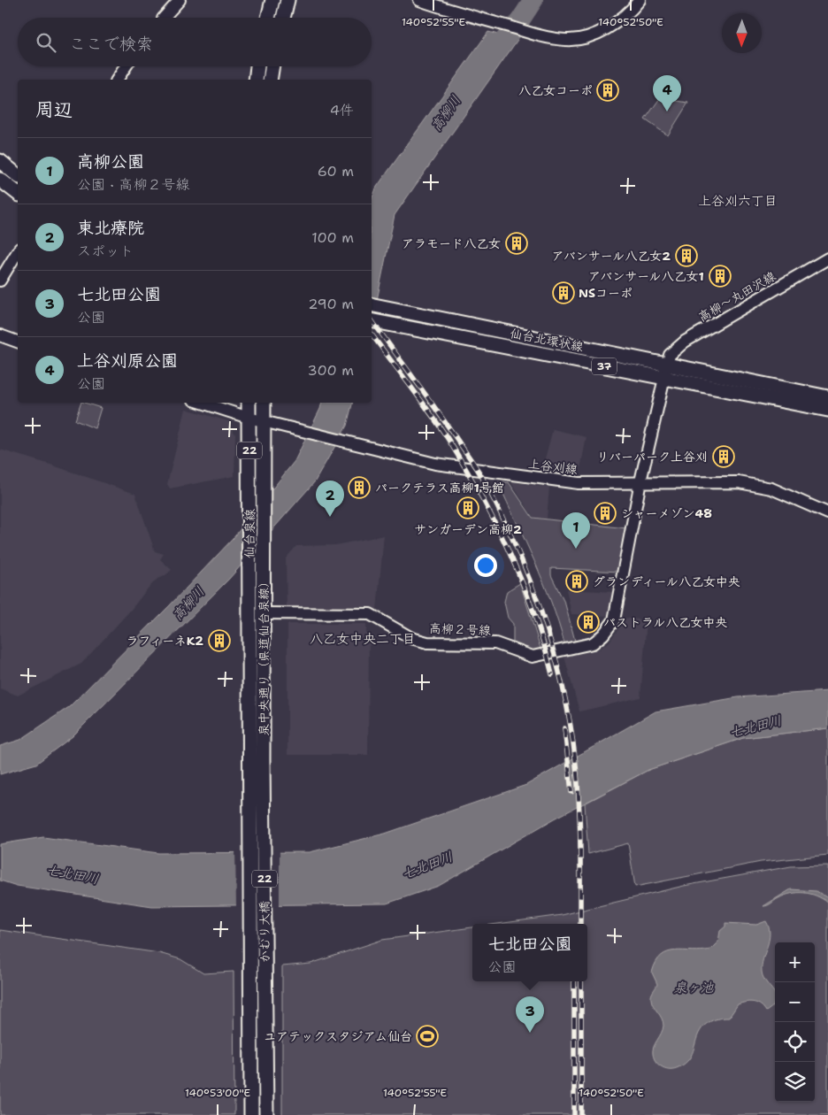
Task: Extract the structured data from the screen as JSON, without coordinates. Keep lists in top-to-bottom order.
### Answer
{
  "streets": {
    "main road": [
      "仙台北環状線",
      "37",
      "22",
      "仙台泉線",
      "泉中央通り（県道仙台泉線）",
      "かむり大橋"
    ],
    "street": ["高柳～丸田沢線", "上谷刈線", "高柳２号線"]
  },
  "crossings": [
    ["高柳～丸田沢線", "仙台北環状線"],
    ["高柳～丸田沢線", "高柳２号線"],
    ["仙台北環状線", "高柳２号線"],
    ["22", "上谷刈線"],
    ["22", "仙台泉線"],
    ["22", "泉中央通り（県道仙台泉線）"],
    ["上谷刈線", "仙台泉線"],
    ["上谷刈線", "高柳２号線"],
    ["上谷刈線", "泉中央通り（県道仙台泉線）"],
    ["仙台泉線", "泉中央通り（県道仙台泉線）"],
    ["高柳２号線", "泉中央通り（県道仙台泉線）"],
    ["泉中央通り（県道仙台泉線）", "かむり大橋"]
  ],
  "districts": ["上谷刈六丁目", "八乙女中央二丁目"],
  "water": ["高柳川", "七北田川", "泉ヶ池"],
  "places": {
    "building": [
      "八乙女コーポ",
      "アラモード八乙女",
      "アバンサール八乙女2",
      "アバンサール八乙女1",
      "NSコーポ",
      "リバーパーク上谷刈",
      "パークテラス高柳1号館",
      "サンガーデン高柳2",
      "シャーメゾン48",
      "グランディール八乙女中央",
      "パストラル八乙女中央",
      "ラフィーネK2"
    ],
    "sports": ["ユアテックスタジアム仙台"]
  },
  "north": "bottom",
  "page": {
    "search": "ここで検索",
    "pins": [
      "4",
      "2",
      "1",
      "3"
    ],
    "heading": ["周辺", "4件"],
    "list": [
      {
        "mark": "1",
        "name": "高柳公園",
        "note": "公園 · 高柳２号線",
        "value": "60 m"
      },
      {
        "mark": "2",
        "name": "東北療院",
        "note": "スポット",
        "value": "100 m"
      },
      {
        "mark": "3",
        "name": "七北田公園",
        "note": "公園",
        "value": "290 m"
      },
      {
        "mark": "4",
        "name": "上谷刈原公園",
        "note": "公園",
        "value": "300 m"
      }
    ],
    "popup": ["七北田公園", "公園"],
    "map_buttons": ["+", "−"]
  },
  "coordinates": ["140°52'55\"E", "140°52'50\"E", "140°53'00\"E"]
}
